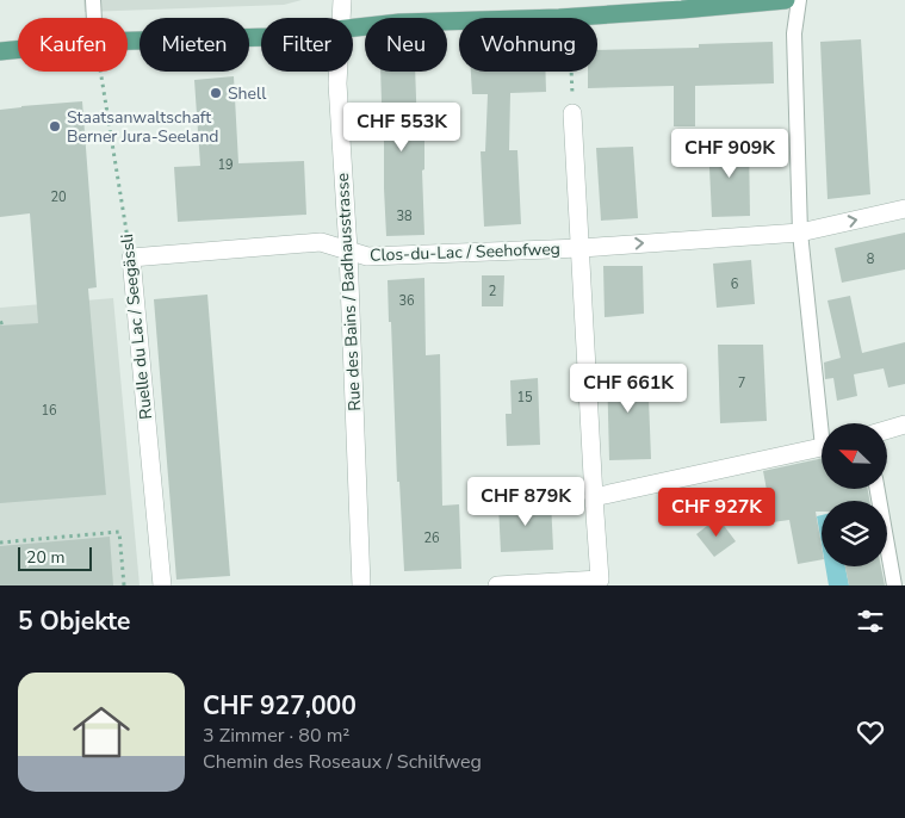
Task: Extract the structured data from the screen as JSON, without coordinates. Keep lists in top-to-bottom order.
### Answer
{
  "streets": {
    "street": ["Clos-du-Lac / Seehofweg", "Rue des Bains / Badhausstrasse", "Ruelle du Lac / Seegässli"]
  },
  "crossings": [
    ["Clos-du-Lac / Seehofweg", "Rue des Bains / Badhausstrasse"],
    ["Clos-du-Lac / Seehofweg", "Ruelle du Lac / Seegässli"]
  ],
  "one_way": ["Clos-du-Lac / Seehofweg"],
  "places": ["Shell", "Staatsanwaltschaft Berner Jura-Seeland"],
  "house_numbers": [
    "19",
    "20",
    "38",
    "8",
    "6",
    "2",
    "36",
    "7",
    "15",
    "16",
    "26"
  ],
  "scale_bar": "20 m",
  "north": "top left",
  "page": {
    "chip": [
      "Kaufen",
      "Mieten",
      "Filter",
      "Neu",
      "Wohnung"
    ],
    "price": [
      "CHF 553K",
      "CHF 909K",
      "CHF 661K",
      "CHF 879K",
      "CHF 927K"
    ],
    "scale": "20 m",
    "heading": "5 Objekte",
    "list": [
      {
        "name": "CHF 927,000",
        "note": "3 Zimmer · 80 m² · Chemin des Roseaux / Schilfweg"
      }
    ]
  }
}
